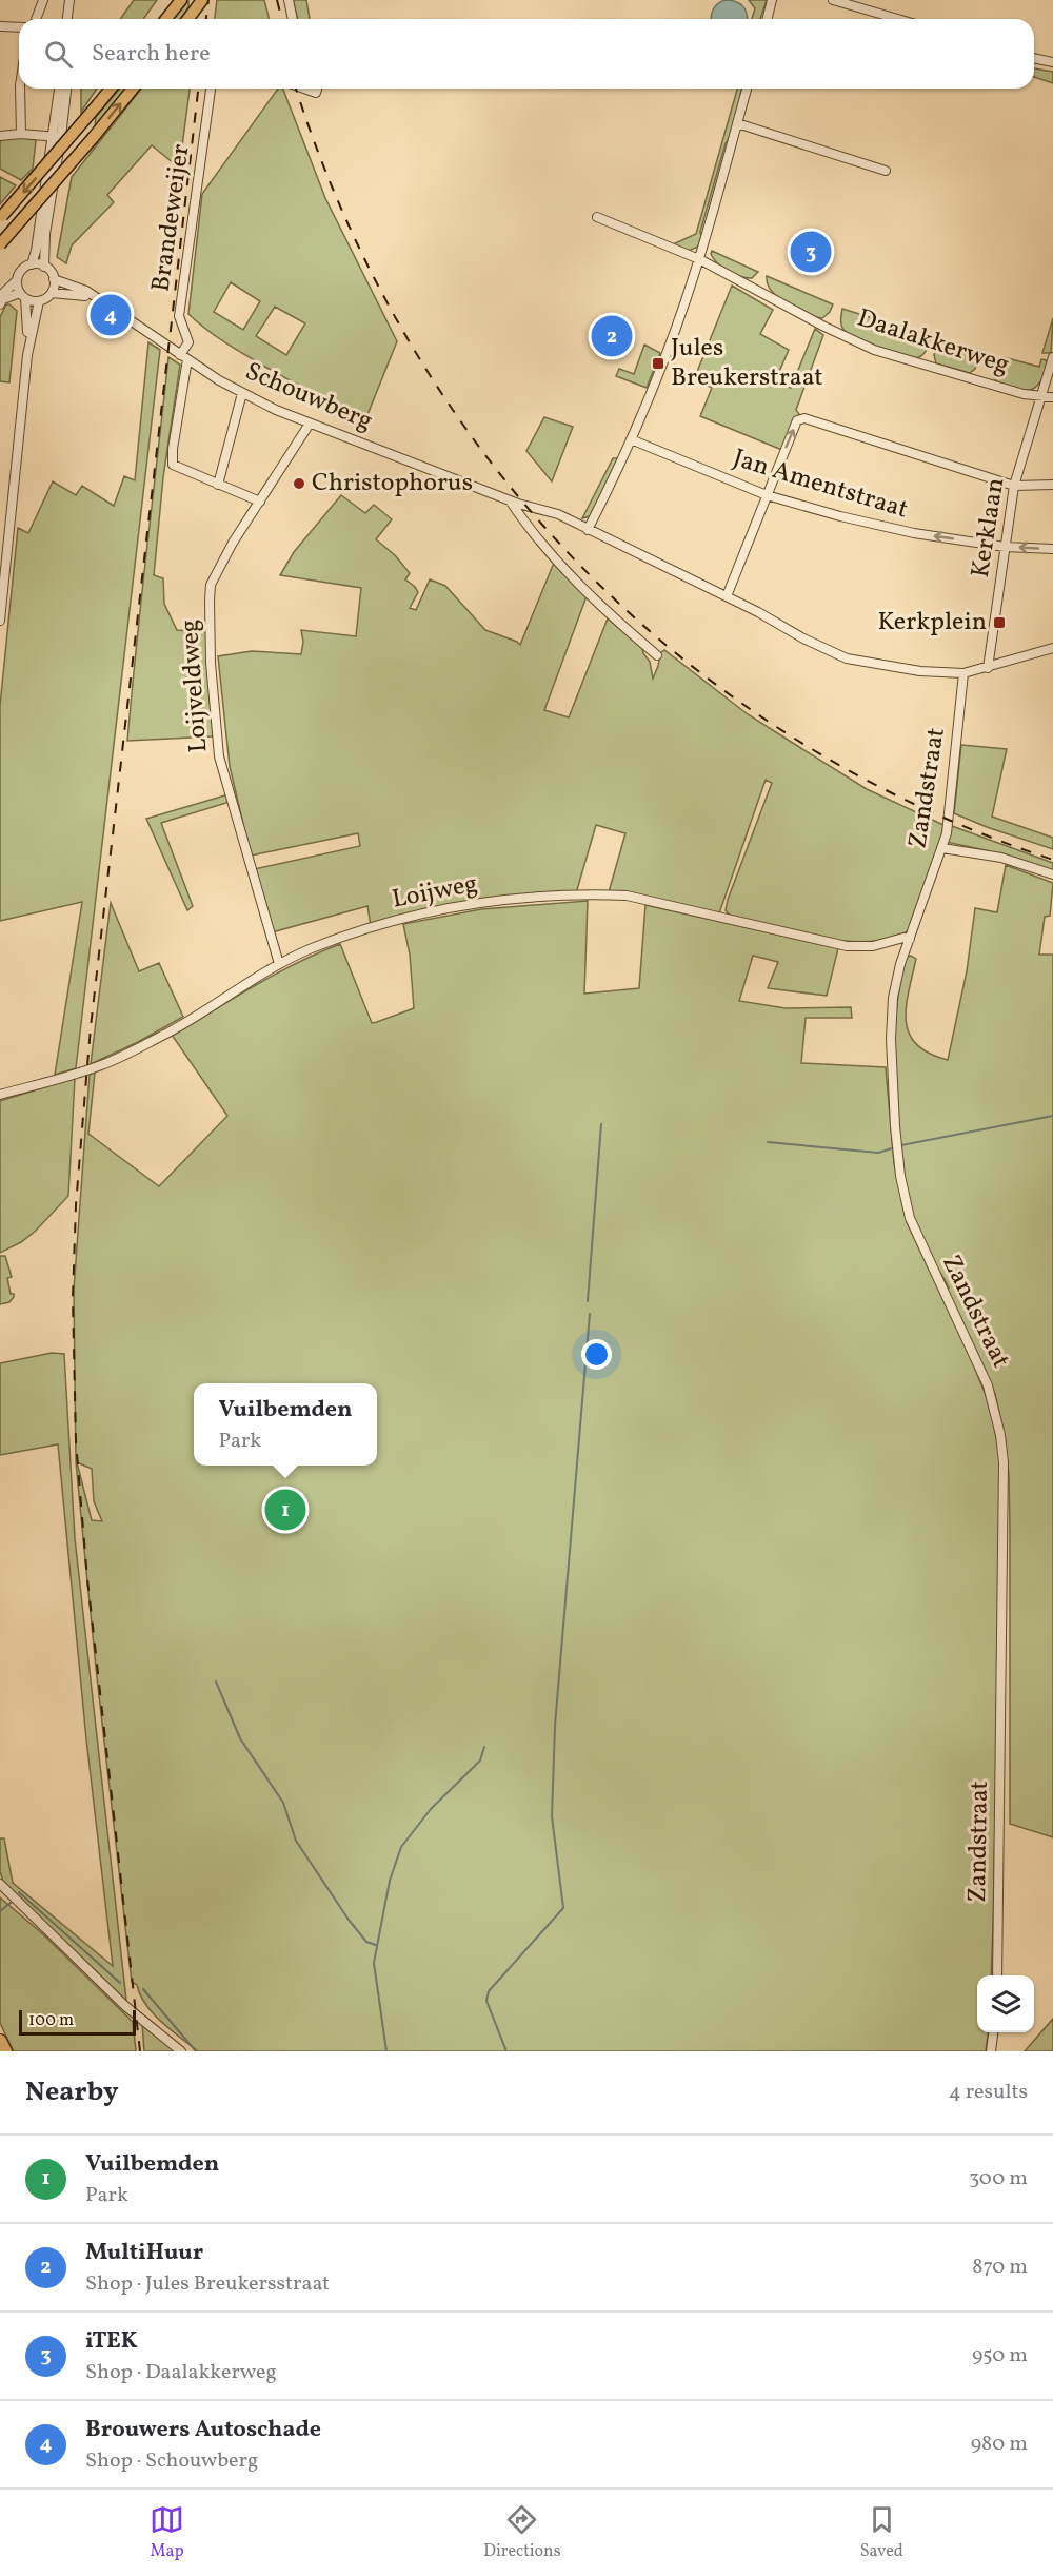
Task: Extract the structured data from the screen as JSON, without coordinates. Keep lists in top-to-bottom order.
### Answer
{
  "streets": {
    "street": [
      "Brandeweijer",
      "Daalakkerweg",
      "Schouwberg",
      "Jan Amentstraat",
      "Kerklaan",
      "Loijveldweg",
      "Zandstraat",
      "Loijweg"
    ]
  },
  "crossings": [
    ["Brandeweijer", "Schouwberg"],
    ["Daalakkerweg", "Kerklaan"],
    ["Schouwberg", "Kerklaan"],
    ["Schouwberg", "Loijveldweg"],
    ["Schouwberg", "Zandstraat"],
    ["Jan Amentstraat", "Kerklaan"],
    ["Loijveldweg", "Loijweg"],
    ["Zandstraat", "Loijweg"]
  ],
  "one_way": ["Jan Amentstraat"],
  "places": {
    "transit": ["Jules Breukerstraat", "Kerkplein"],
    "other": ["Christophorus"]
  },
  "scale_bar": "100 m",
  "page": {
    "search": "Search here",
    "pins": [
      "3",
      "4",
      "2",
      "1"
    ],
    "popup": ["Vuilbemden", "Park"],
    "scale": "100 m",
    "heading": ["Nearby", "4 results"],
    "list": [
      {
        "mark": "1",
        "name": "Vuilbemden",
        "note": "Park",
        "value": "300 m"
      },
      {
        "mark": "2",
        "name": "MultiHuur",
        "note": "Shop · Jules Breukersstraat",
        "value": "870 m"
      },
      {
        "mark": "3",
        "name": "iTEK",
        "note": "Shop · Daalakkerweg",
        "value": "950 m"
      },
      {
        "mark": "4",
        "name": "Brouwers Autoschade",
        "note": "Shop · Schouwberg",
        "value": "980 m"
      }
    ],
    "nav": ["Map", "Directions", "Saved"]
  }
}
